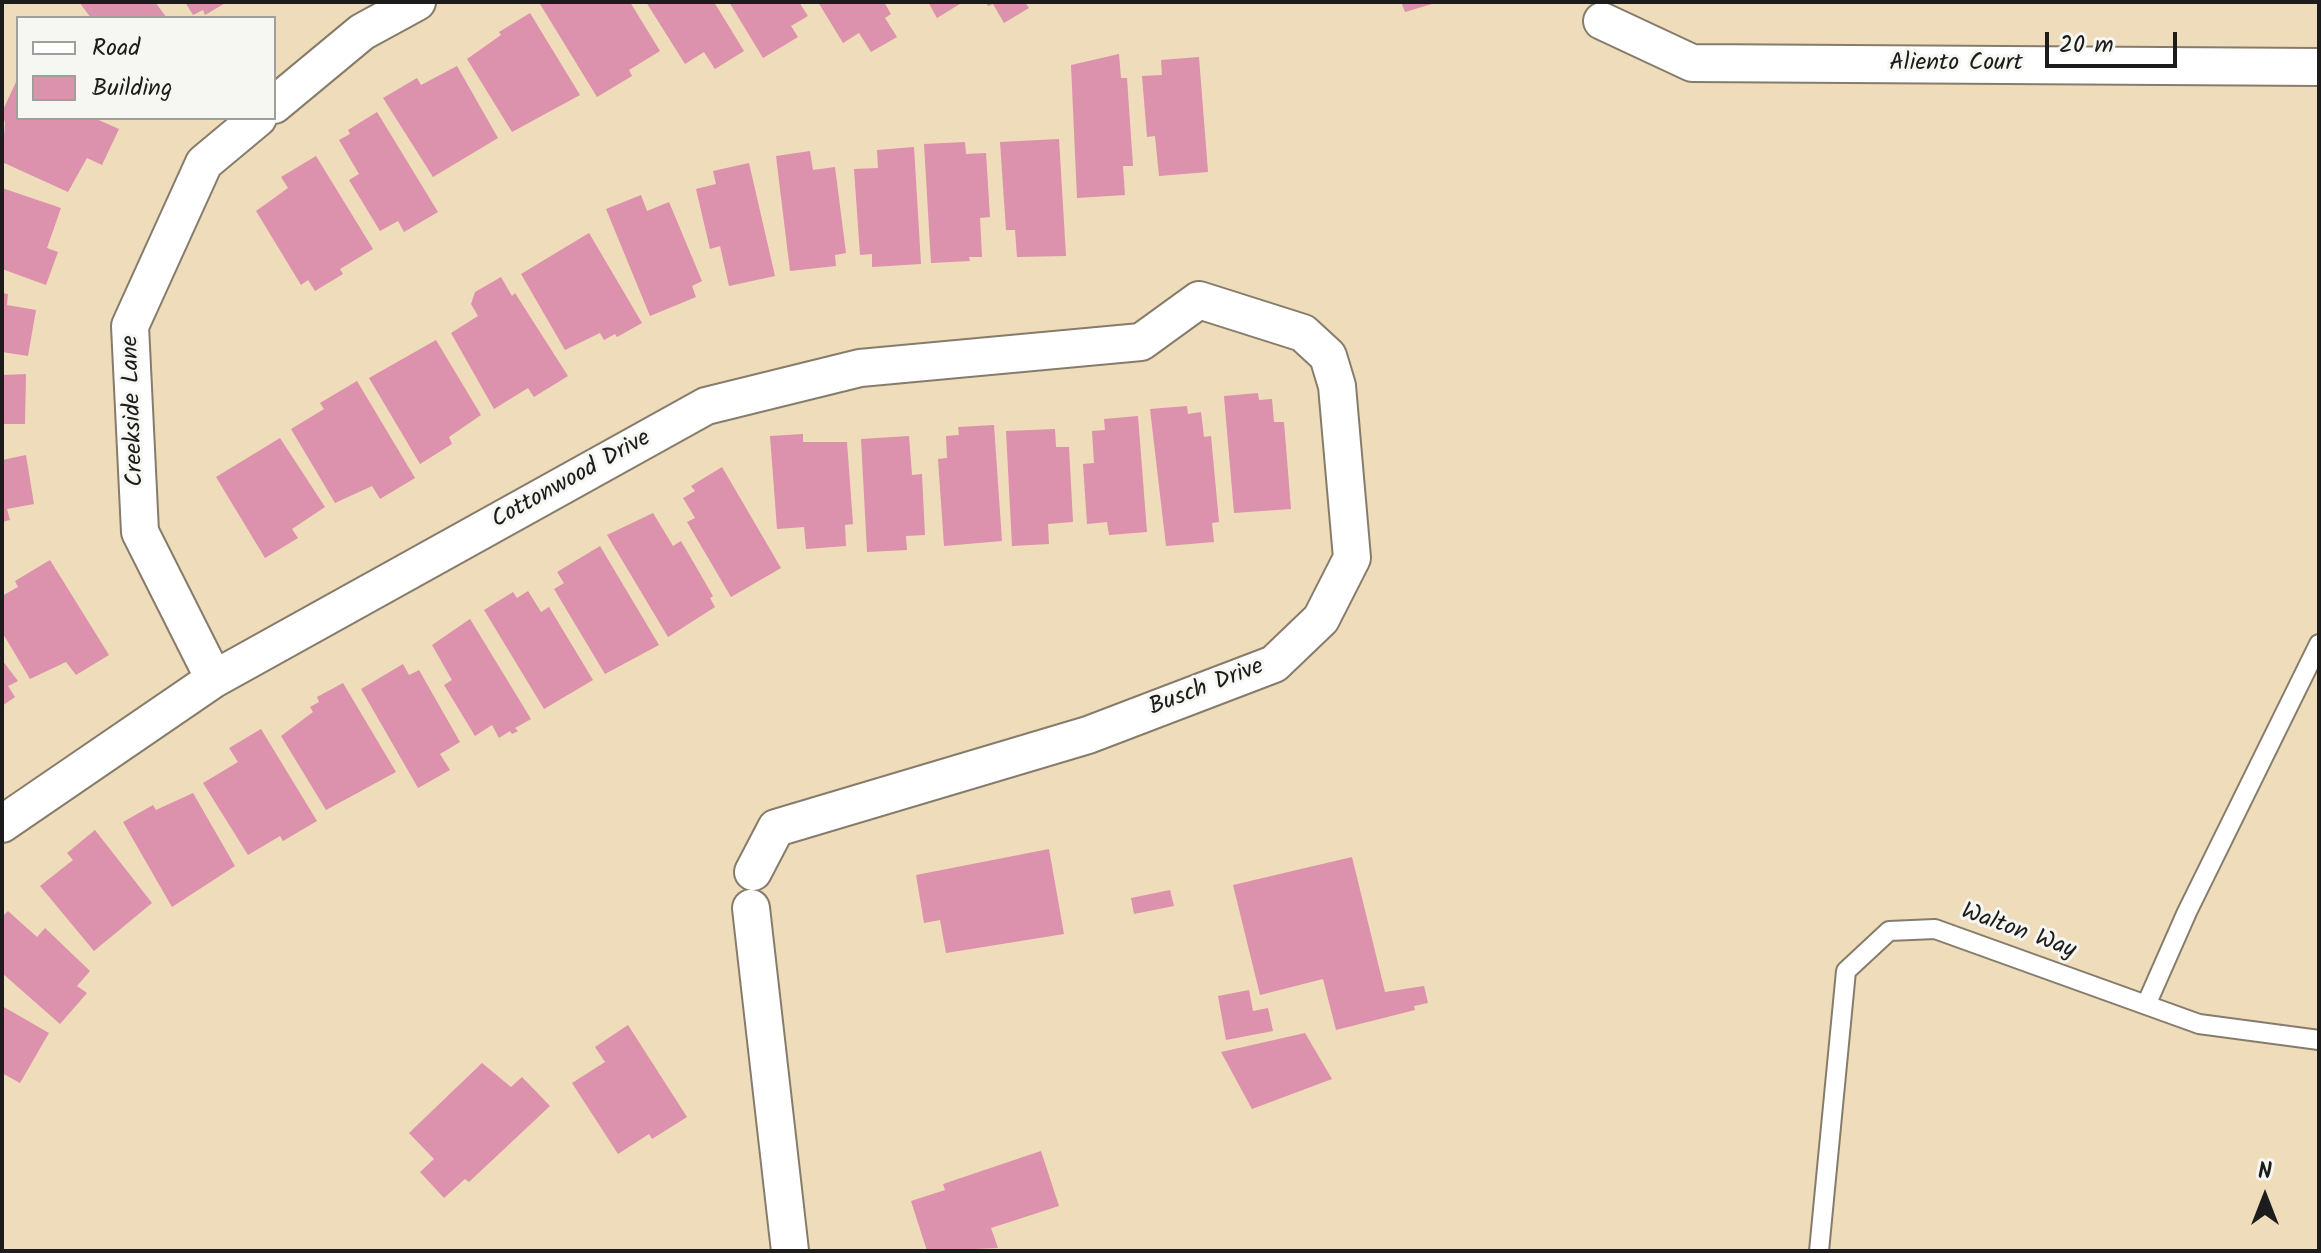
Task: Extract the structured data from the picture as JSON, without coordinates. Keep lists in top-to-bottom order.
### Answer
{
  "streets": {
    "street": [
      "Aliento Court",
      "Creekside Lane",
      "Cottonwood Drive",
      "Busch Drive"
    ],
    "lane": ["Walton Way"]
  },
  "crossings": [
    ["Creekside Lane", "Cottonwood Drive"],
    ["Cottonwood Drive", "Busch Drive"]
  ],
  "legend": ["Road", "Building"],
  "scale_bar": "20 m",
  "north": "top"
}
